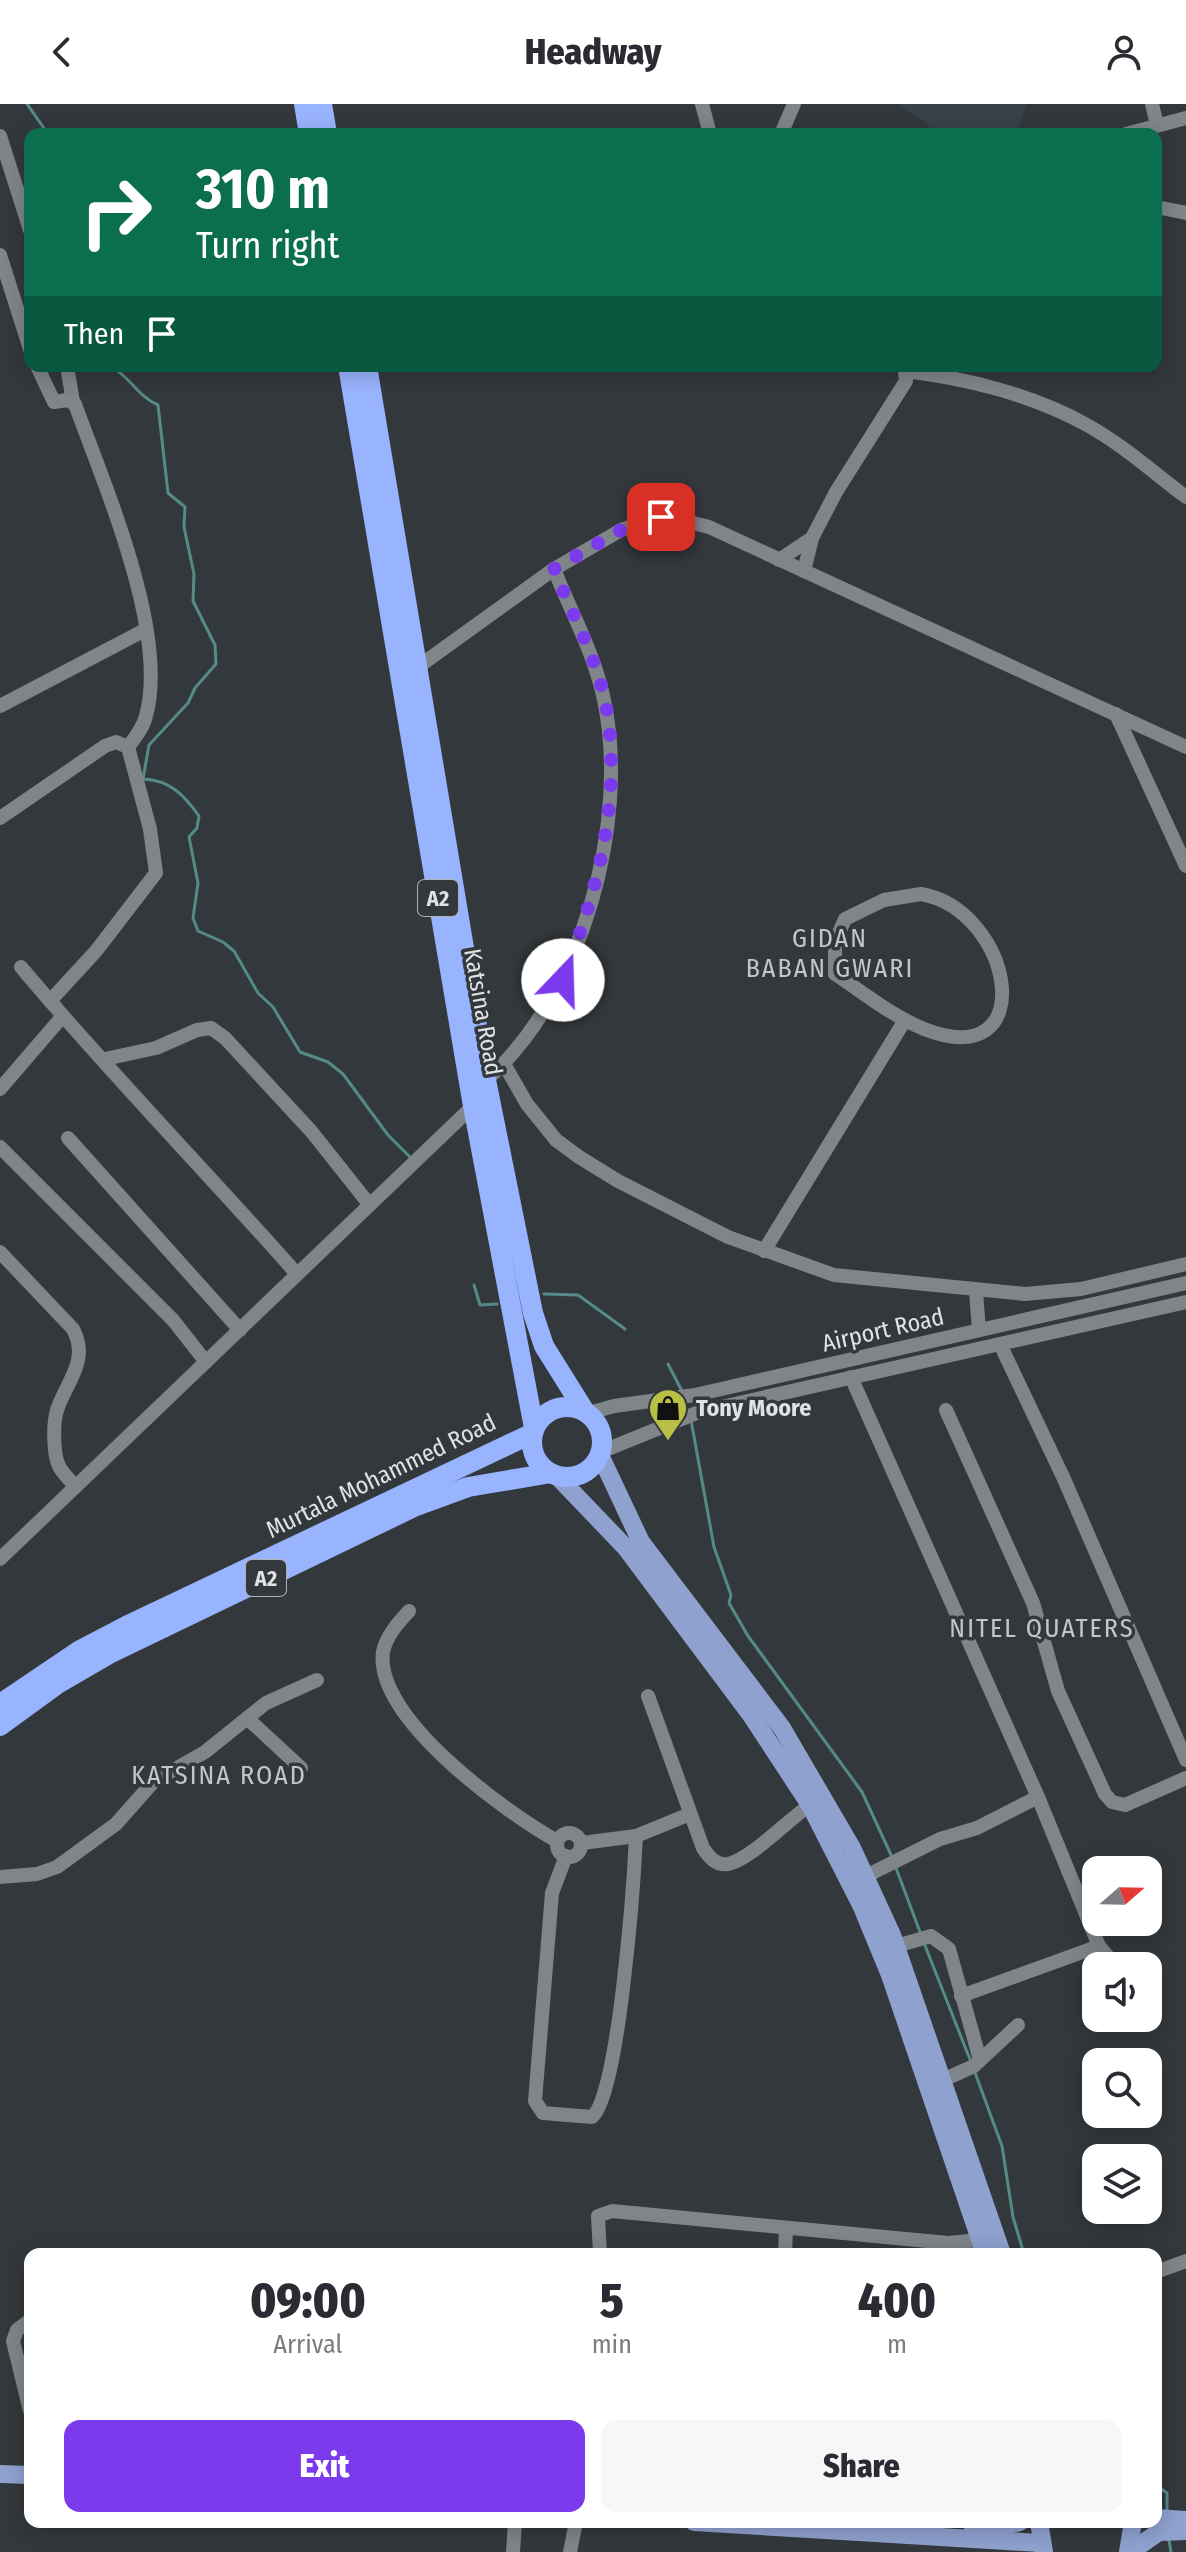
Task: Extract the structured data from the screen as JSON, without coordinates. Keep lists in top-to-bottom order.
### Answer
{
  "streets": {
    "highway": ["A2", "Katsina Road", "Murtala Mohammed Road"],
    "street": ["Airport Road"]
  },
  "crossings": [
    ["A2", "Katsina Road"],
    ["A2", "Airport Road"],
    ["A2", "Murtala Mohammed Road"],
    ["Katsina Road", "Airport Road"],
    ["Katsina Road", "Murtala Mohammed Road"],
    ["Airport Road", "Murtala Mohammed Road"]
  ],
  "districts": ["GIDAN BABAN GWARI", "NITEL QUATERS", "KATSINA ROAD"],
  "places": {
    "shop": ["Tony Moore"]
  },
  "north": "right",
  "page": {
    "header": "Headway",
    "turn": ["310 m", "Turn right"],
    "then": "Then",
    "eta": [
      "09:00",
      "Arrival",
      "5",
      "min",
      "400",
      "m"
    ],
    "buttons": ["Exit", "Share"]
  }
}
